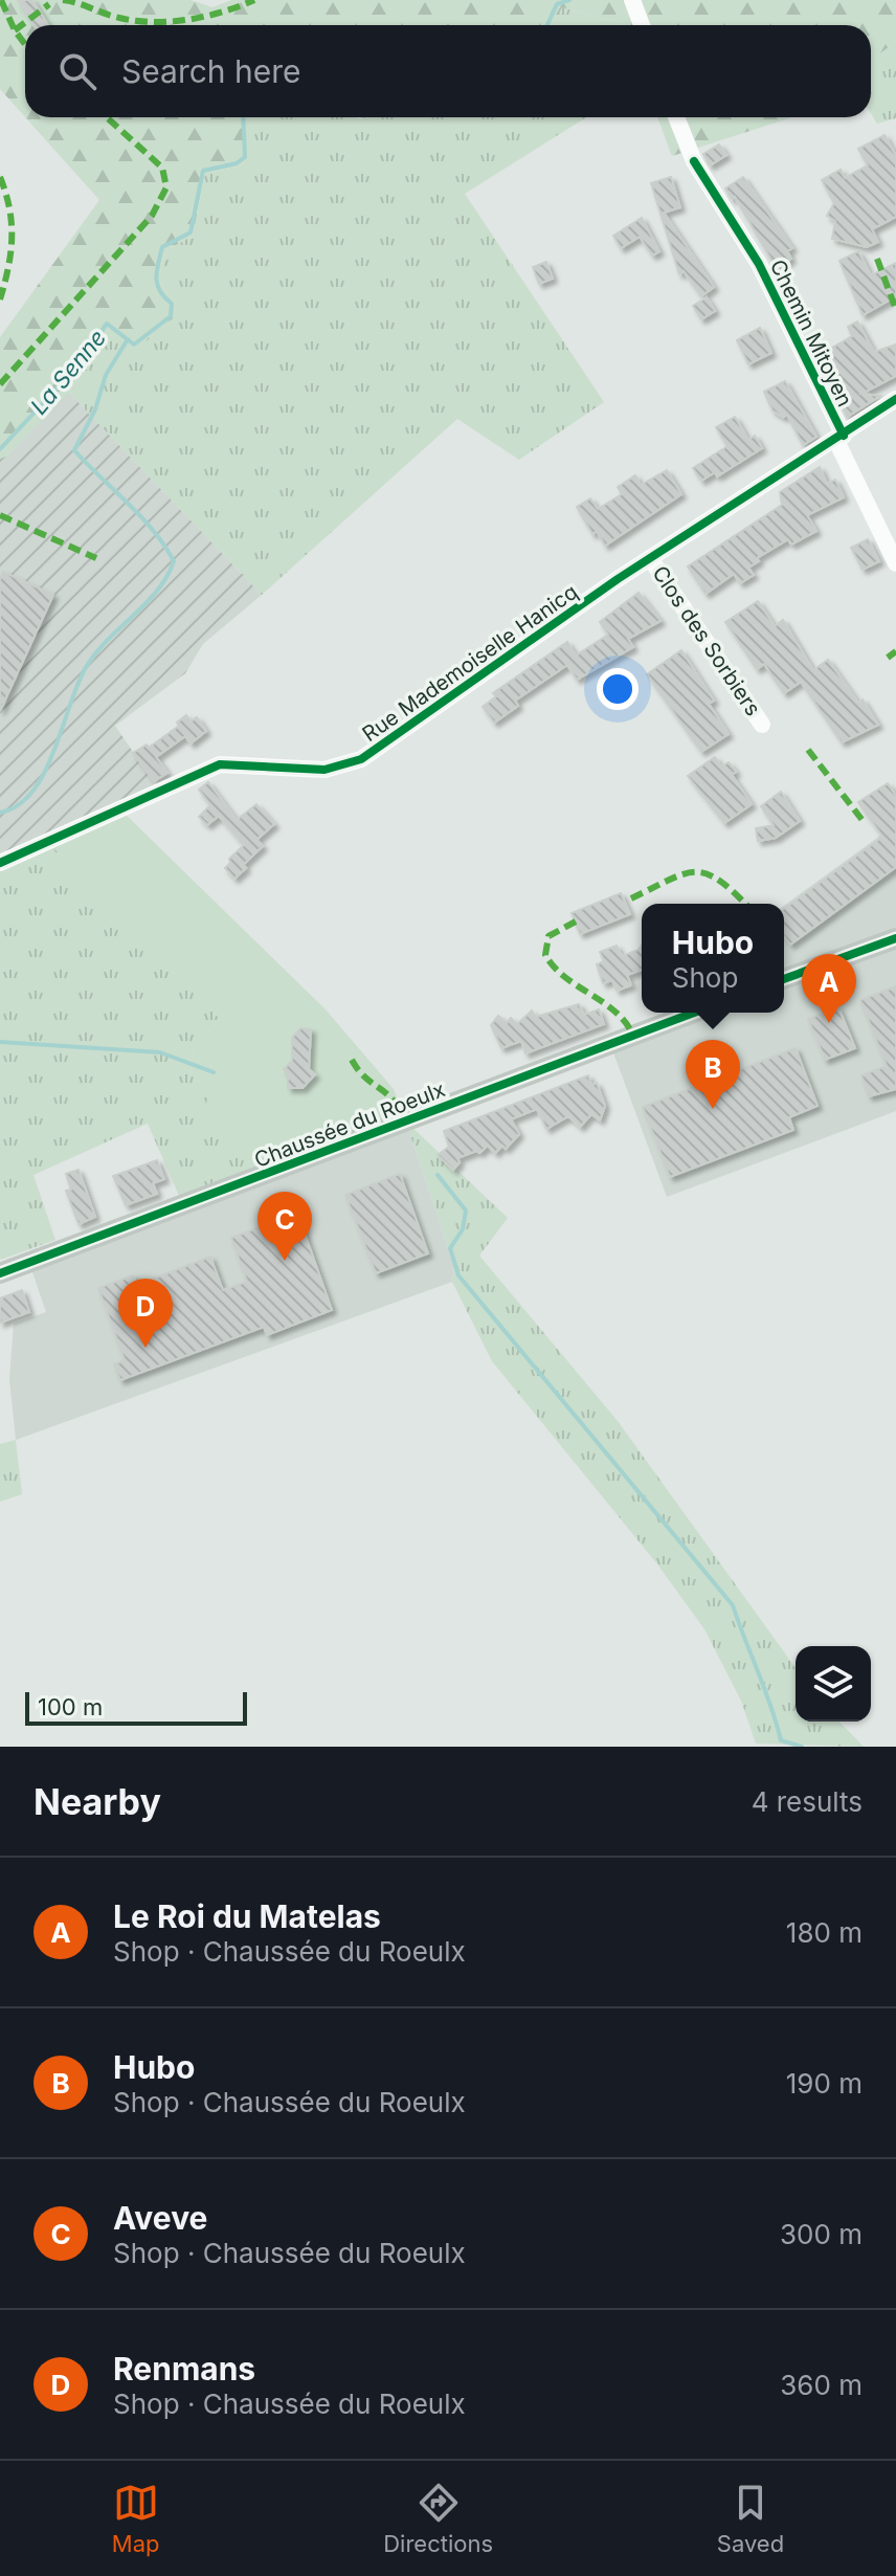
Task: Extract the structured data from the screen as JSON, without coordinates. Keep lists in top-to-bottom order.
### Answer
{
  "streets": {
    "main road": ["Chaussée du Roeulx"],
    "street": ["Chemin Mitoyen", "Clos des Sorbiers", "Rue Mademoiselle Hanicq"]
  },
  "crossings": [
    ["Chemin Mitoyen", "Rue Mademoiselle Hanicq"],
    ["Clos des Sorbiers", "Rue Mademoiselle Hanicq"]
  ],
  "water": ["La Senne"],
  "scale_bar": "100 m",
  "page": {
    "search": "Search here",
    "popup": ["Hubo", "Shop"],
    "pins": [
      "A",
      "B",
      "C",
      "D"
    ],
    "scale": "100 m",
    "heading": ["Nearby", "4 results"],
    "list": [
      {
        "mark": "A",
        "name": "Le Roi du Matelas",
        "note": "Shop · Chaussée du Roeulx",
        "value": "180 m"
      },
      {
        "mark": "B",
        "name": "Hubo",
        "note": "Shop · Chaussée du Roeulx",
        "value": "190 m"
      },
      {
        "mark": "C",
        "name": "Aveve",
        "note": "Shop · Chaussée du Roeulx",
        "value": "300 m"
      },
      {
        "mark": "D",
        "name": "Renmans",
        "note": "Shop · Chaussée du Roeulx",
        "value": "360 m"
      }
    ],
    "nav": ["Map", "Directions", "Saved"]
  }
}
